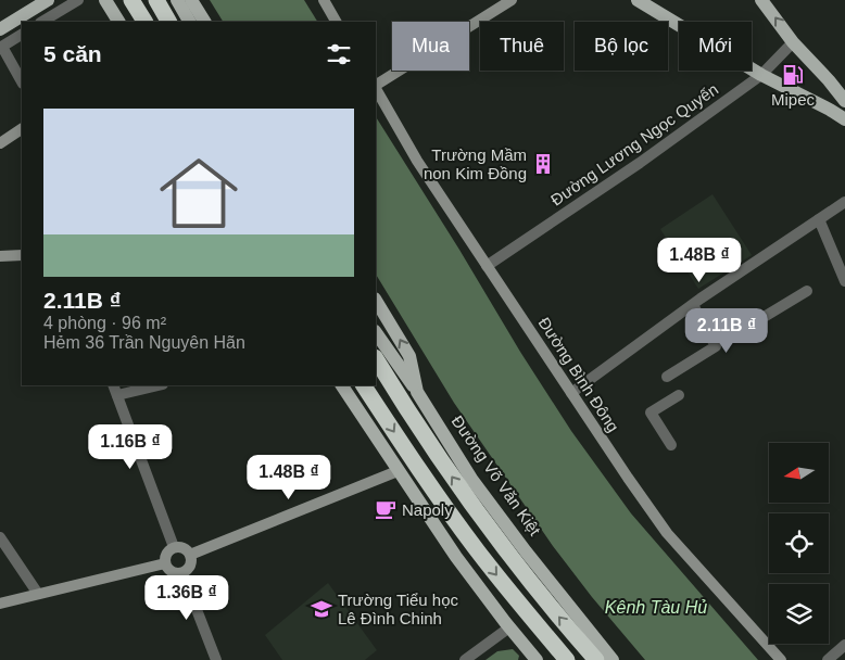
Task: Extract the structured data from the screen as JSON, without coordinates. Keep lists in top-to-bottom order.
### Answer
{
  "streets": {
    "main road": ["Đường Võ Văn Kiệt"],
    "street": ["Đường Lương Ngọc Quyến", "Đường Bình Đông"]
  },
  "crossings": [
    ["Đường Lương Ngọc Quyến", "Đường Bình Đông"]
  ],
  "water": ["Kênh Tàu Hủ"],
  "places": {
    "fuel station": ["Mipec"],
    "building": ["Trường Mầm non Kim Đồng"],
    "cafe": ["Napoly"],
    "school or university": ["Trường Tiểu học Lê Đình Chinh"]
  },
  "north": "left",
  "page": {
    "chip": [
      "Mua",
      "Thuê",
      "Bộ lọc",
      "Mới"
    ],
    "heading": "5 căn",
    "list": [
      {
        "name": "2.11B ₫",
        "note": "4 phòng · 96 m² · Hẻm 36 Trần Nguyên Hãn"
      }
    ],
    "price": [
      "1.48B ₫",
      "2.11B ₫",
      "1.16B ₫",
      "1.48B ₫",
      "1.36B ₫"
    ]
  }
}
